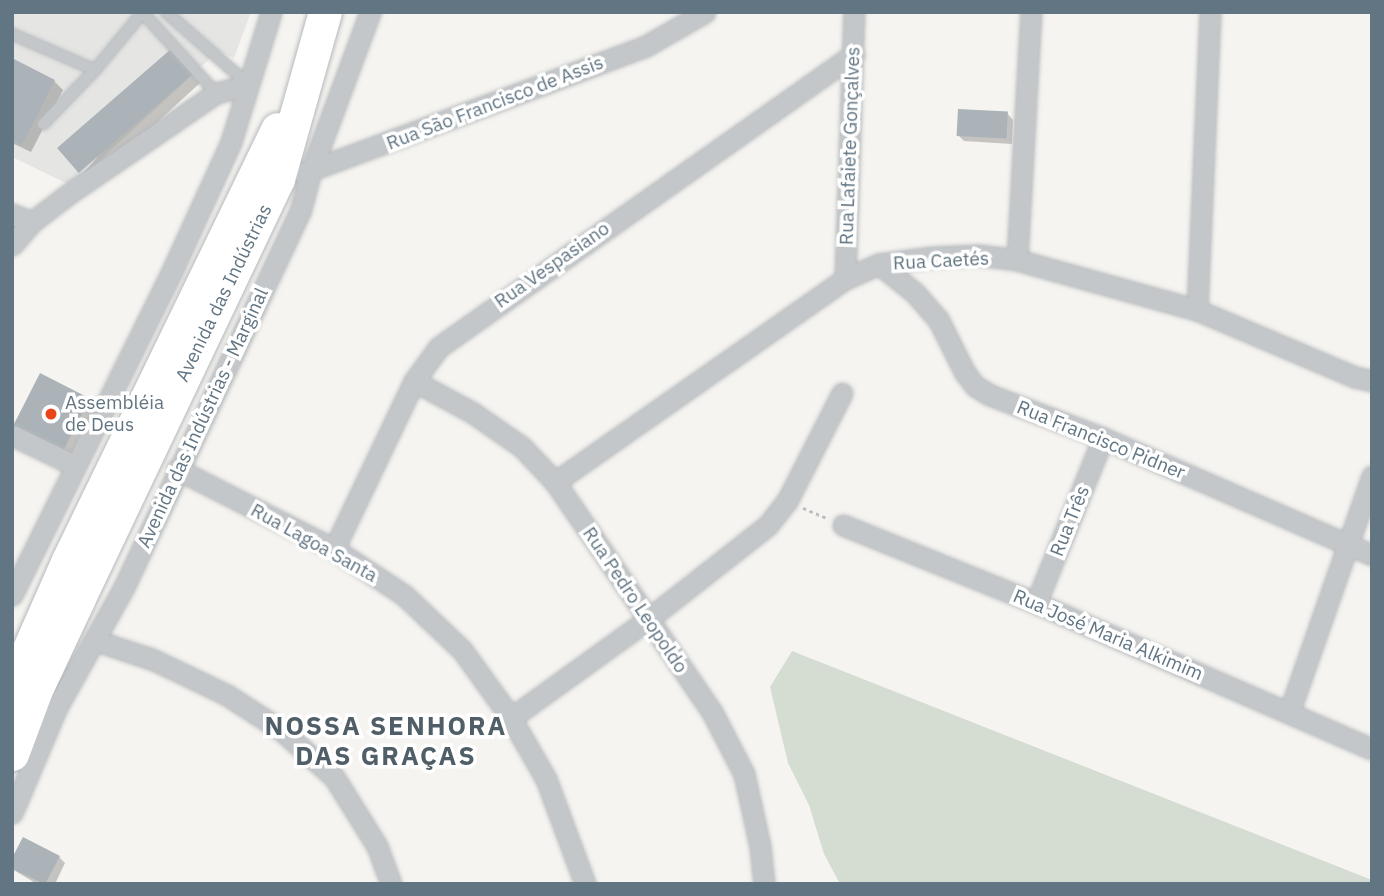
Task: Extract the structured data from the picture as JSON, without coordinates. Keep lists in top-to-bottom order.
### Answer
{
  "streets": {
    "highway": ["Avenida das Indústrias"],
    "street": [
      "Rua São Francisco de Assis",
      "Rua Lafaiete Gonçalves",
      "Rua Caetés",
      "Rua Vespasiano",
      "Avenida das Indústrias - Marginal",
      "Rua Francisco Pidner",
      "Rua Três",
      "Rua Lagoa Santa",
      "Rua Pedro Leopoldo",
      "Rua José Maria Alkimim"
    ]
  },
  "crossings": [
    ["Rua São Francisco de Assis", "Avenida das Indústrias"],
    ["Rua São Francisco de Assis", "Avenida das Indústrias - Marginal"],
    ["Rua Lafaiete Gonçalves", "Rua Caetés"],
    ["Rua Lafaiete Gonçalves", "Rua Vespasiano"],
    ["Rua Caetés", "Rua Francisco Pidner"],
    ["Rua Caetés", "Rua Pedro Leopoldo"],
    ["Rua Vespasiano", "Rua Lagoa Santa"],
    ["Rua Vespasiano", "Rua Pedro Leopoldo"],
    ["Avenida das Indústrias", "Avenida das Indústrias - Marginal"],
    ["Avenida das Indústrias - Marginal", "Rua Lagoa Santa"],
    ["Rua Francisco Pidner", "Rua Três"],
    ["Rua Três", "Rua José Maria Alkimim"]
  ],
  "districts": ["NOSSA SENHORA DAS GRAÇAS"],
  "places": ["Assembléia de Deus"]
}
